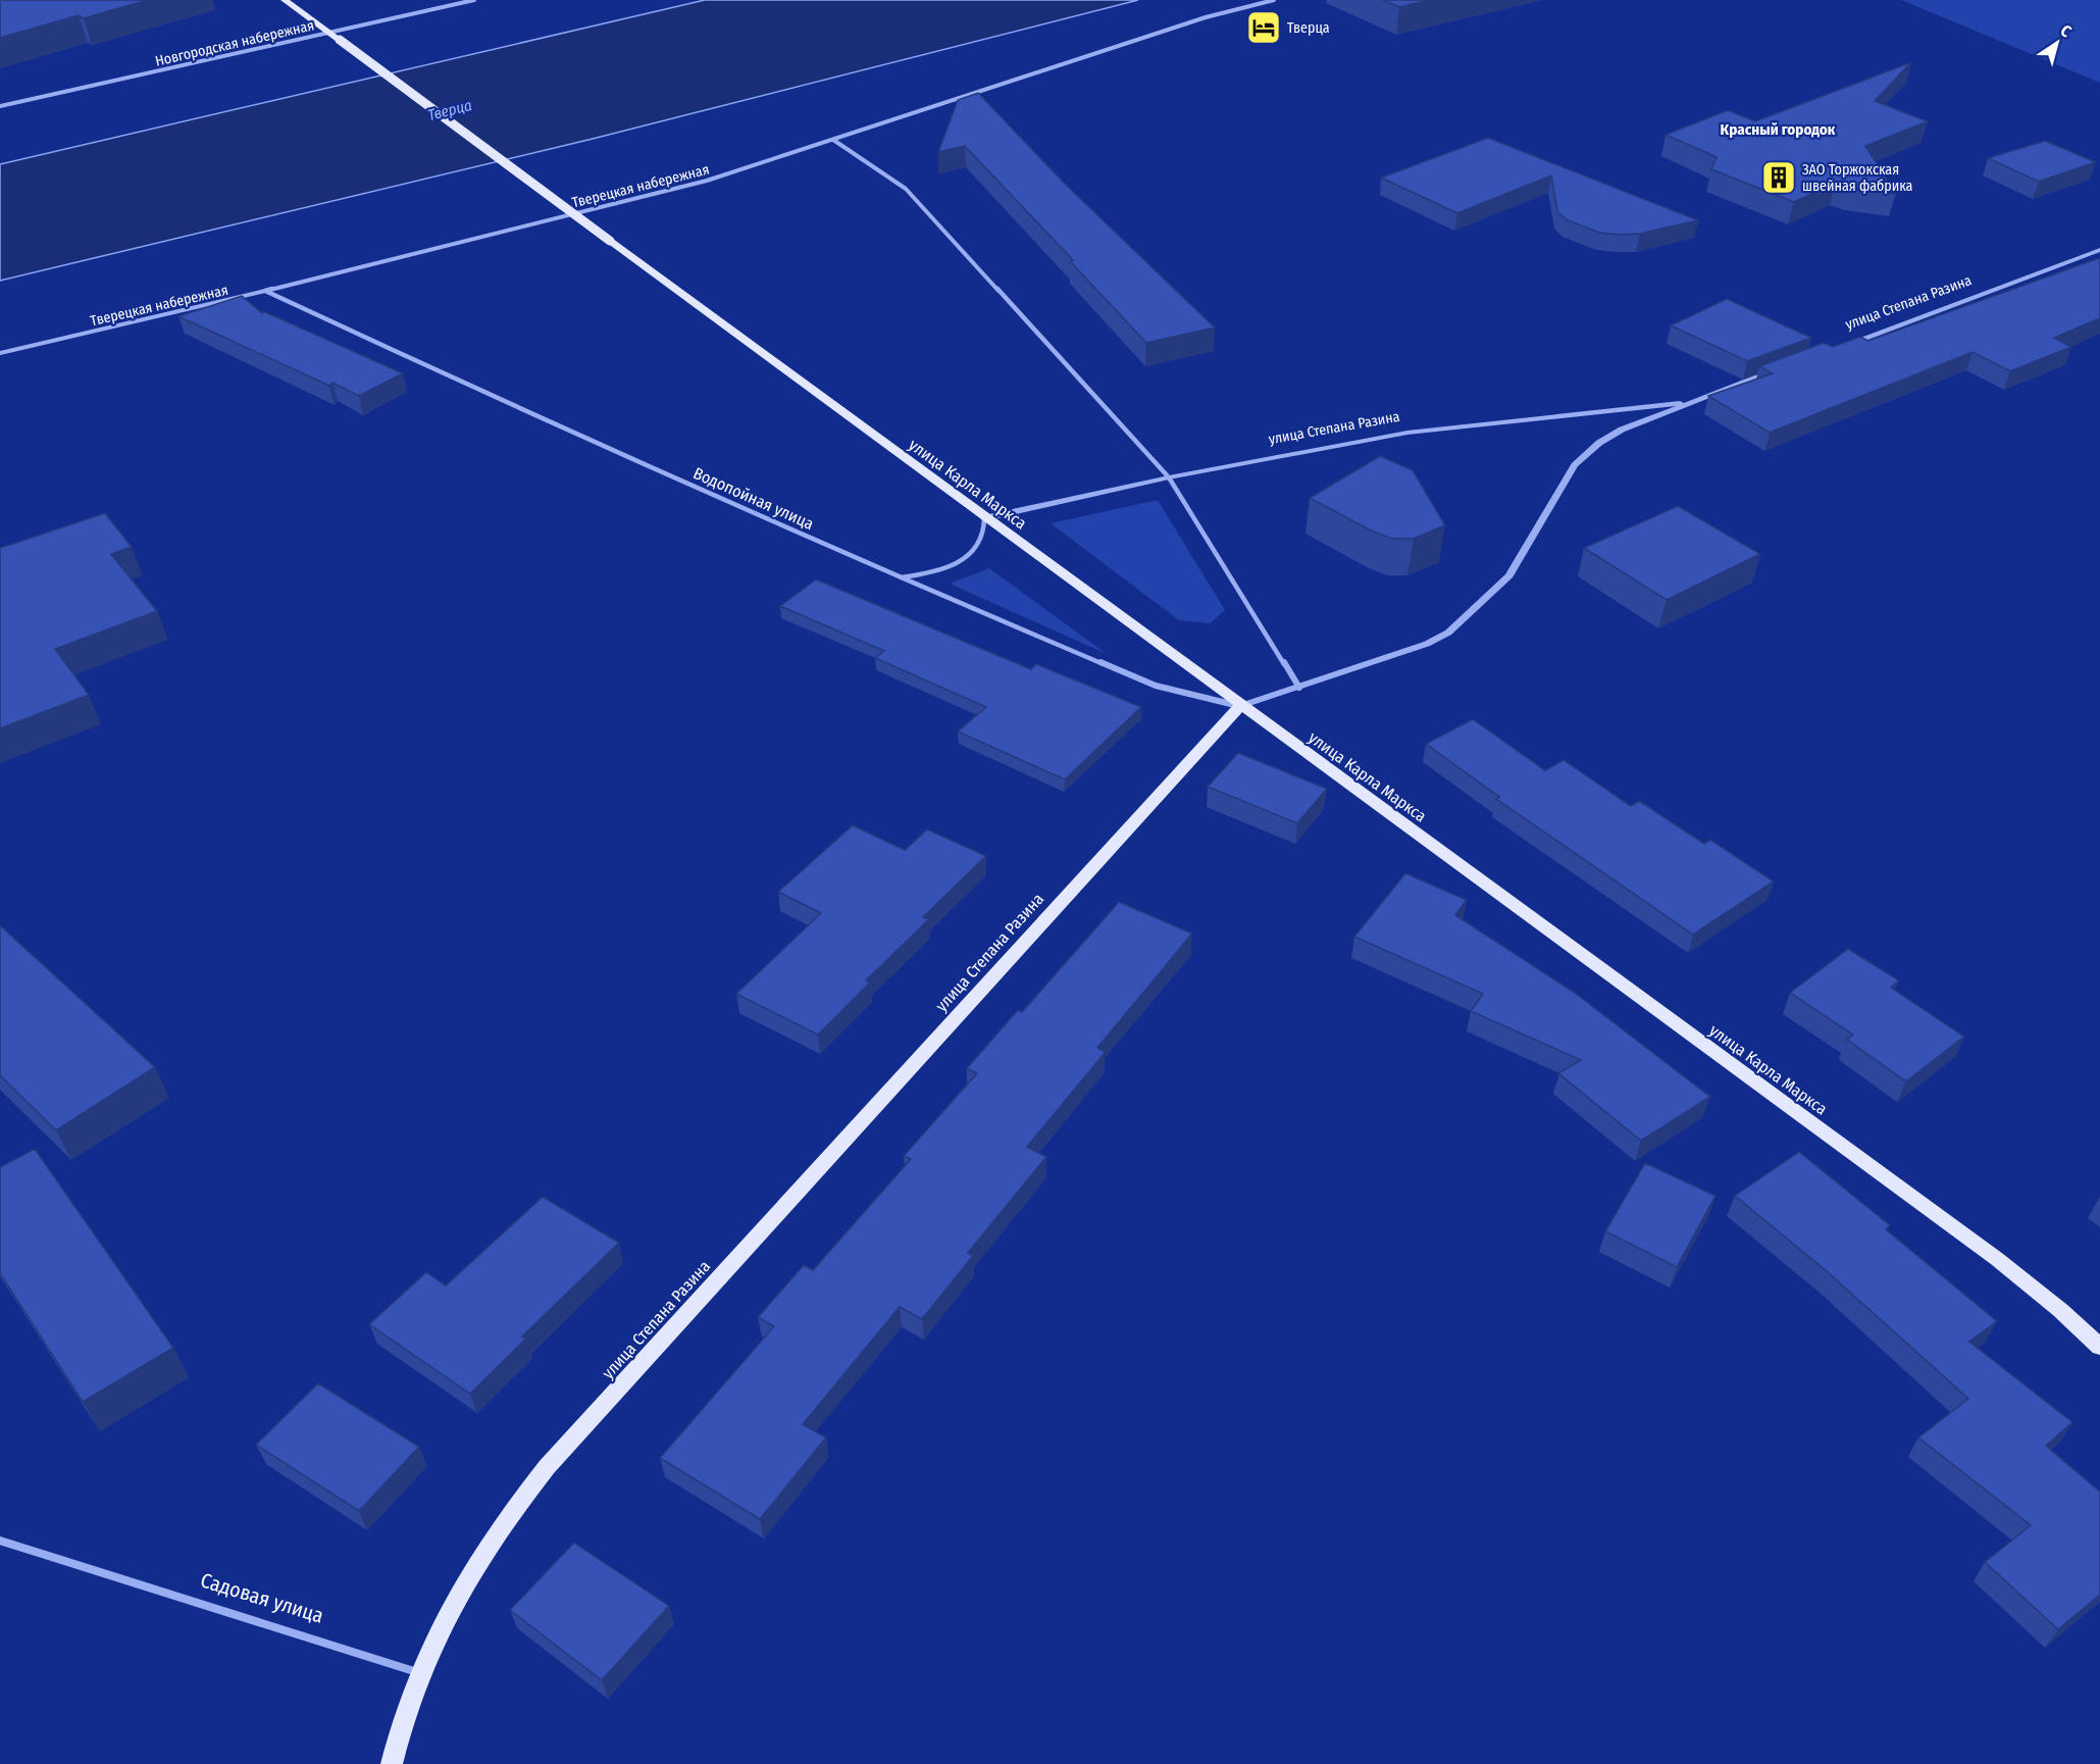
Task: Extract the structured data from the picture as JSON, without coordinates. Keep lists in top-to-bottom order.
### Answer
{
  "streets": {
    "main road": ["улица Степана Разина", "улица Карла Маркса"],
    "street": [
      "Новгородская набережная",
      "Тверецкая набережная",
      "Водопойная улица",
      "Садовая улица"
    ]
  },
  "crossings": [
    ["Новгородская набережная", "улица Карла Маркса"],
    ["Тверецкая набережная", "Водопойная улица"],
    ["улица Степана Разина", "улица Карла Маркса"],
    ["улица Степана Разина", "Водопойная улица"],
    ["улица Степана Разина", "Садовая улица"],
    ["улица Карла Маркса", "Водопойная улица"]
  ],
  "districts": ["Красный городок"],
  "water": ["Тверца"],
  "places": {
    "hotel": ["Тверца"],
    "building": ["ЗАО Торжокская швейная фабрика"]
  },
  "north": "top right"
}
